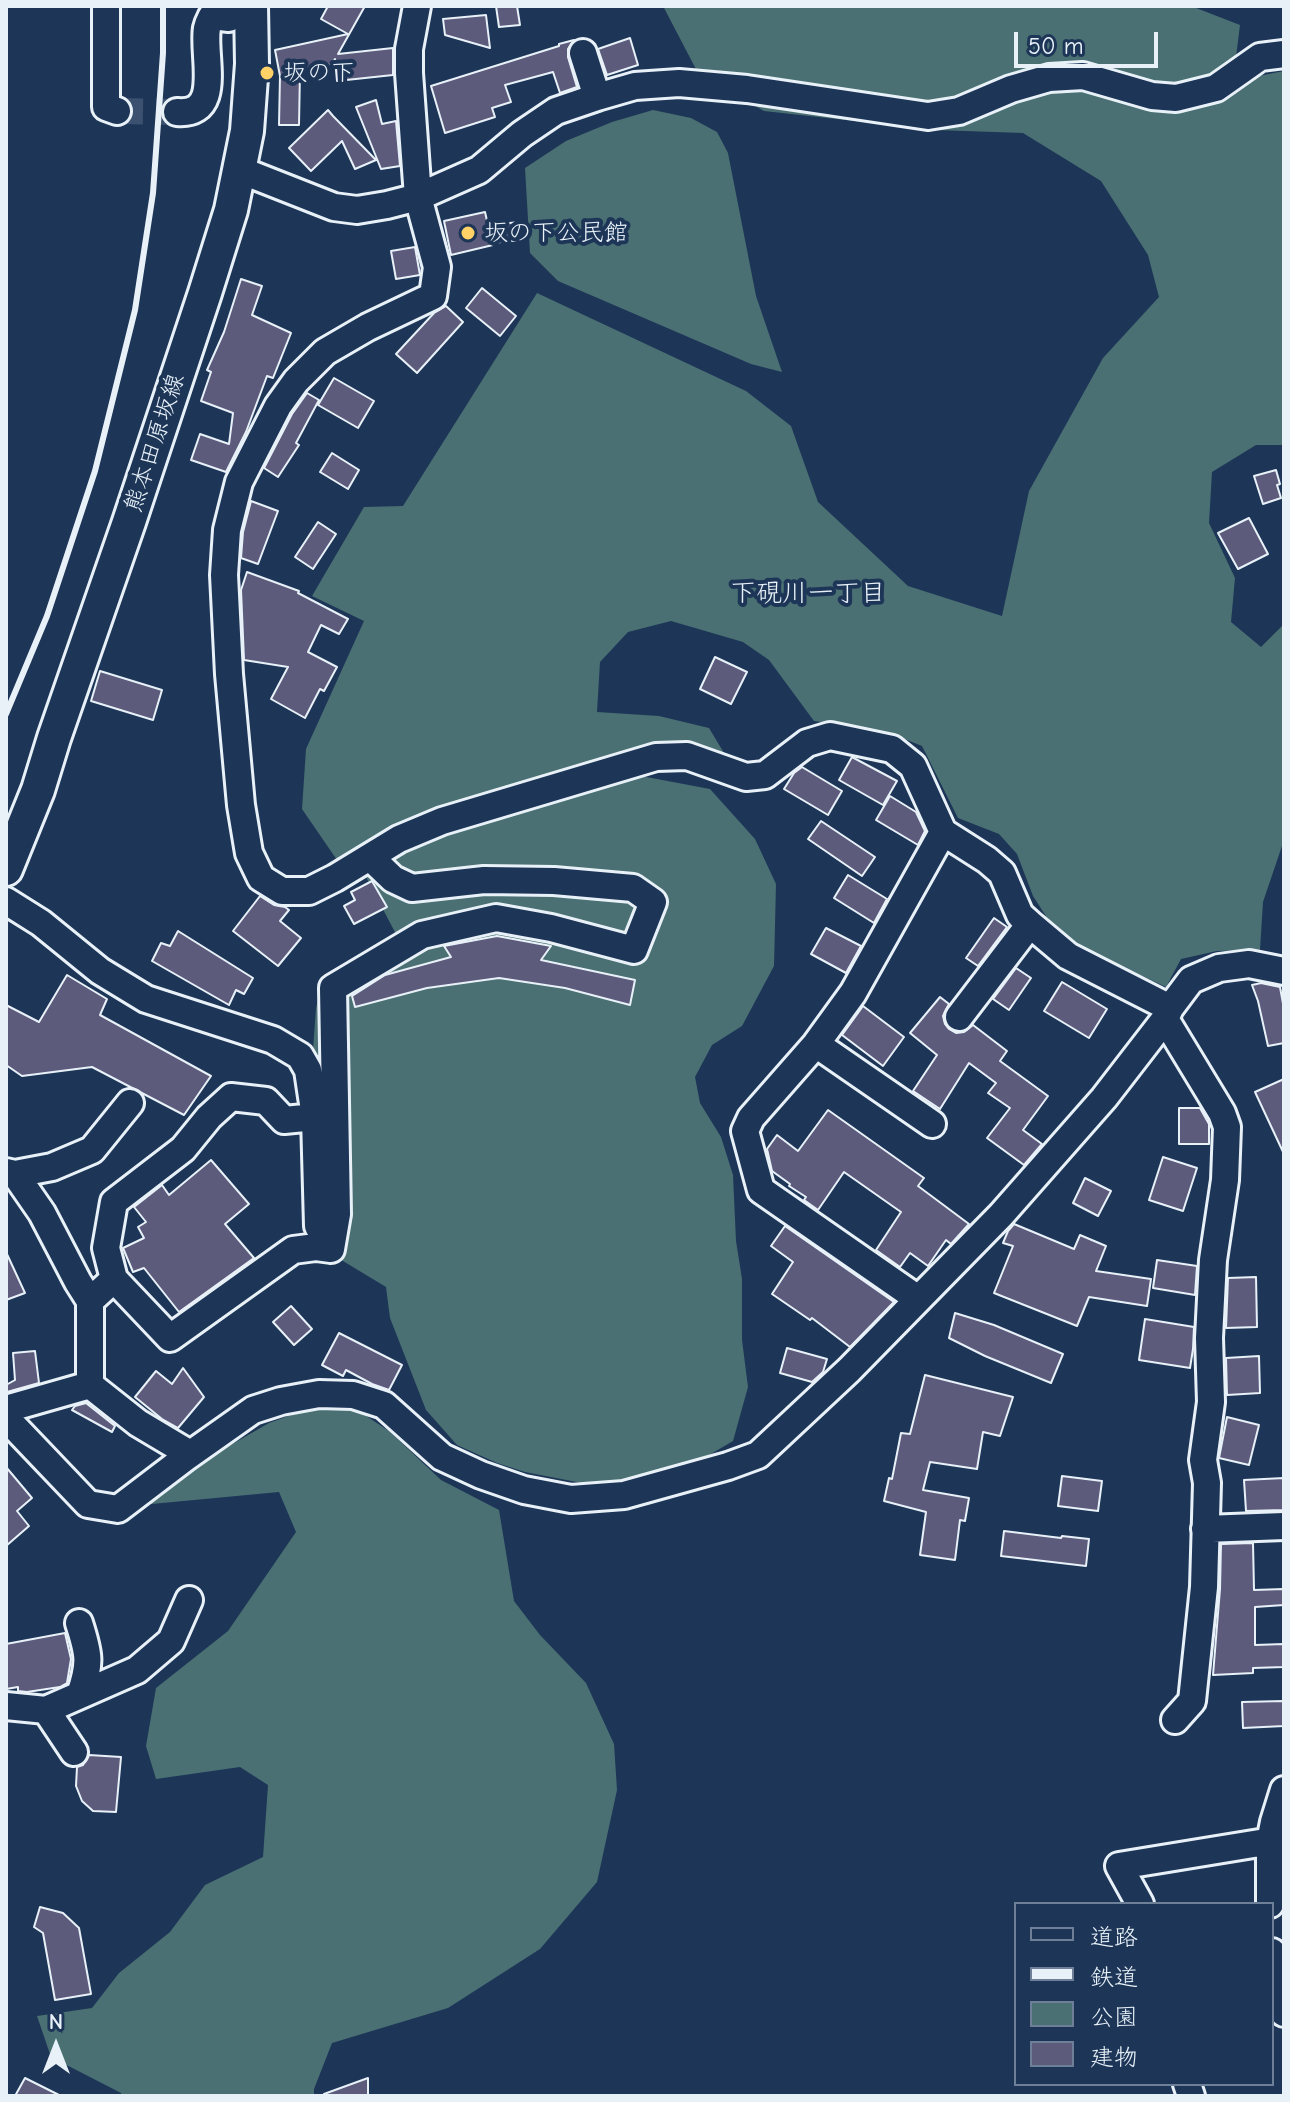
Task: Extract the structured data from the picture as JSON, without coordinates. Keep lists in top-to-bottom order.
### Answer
{
  "streets": {
    "main road": ["熊本田原坂線"]
  },
  "districts": ["下硯川一丁目"],
  "places": ["坂の下", "坂の下公民館"],
  "legend": [
    "道路",
    "鉄道",
    "公園",
    "建物"
  ],
  "scale_bar": "50 m",
  "north": "top"
}
